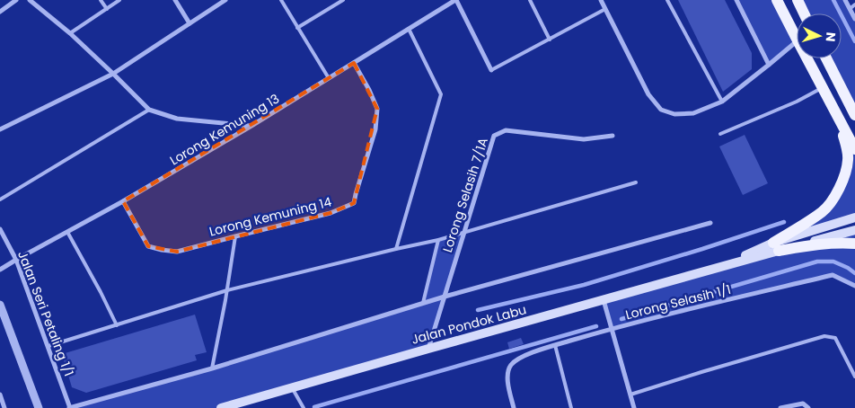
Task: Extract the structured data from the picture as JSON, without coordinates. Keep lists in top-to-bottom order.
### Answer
{
  "streets": {
    "main road": ["Jalan Pondok Labu"],
    "street": [
      "Lorong Kemuning 13",
      "Lorong Selasih 7/1A",
      "Lorong Kemuning 14",
      "Lorong Selasih 1/1",
      "Jalan Seri Petaling 1/1"
    ]
  },
  "crossings": [
    ["Lorong Kemuning 13", "Lorong Kemuning 14"],
    ["Lorong Kemuning 13", "Jalan Seri Petaling 1/1"],
    ["Lorong Selasih 7/1A", "Jalan Pondok Labu"]
  ],
  "north": "right"
}
